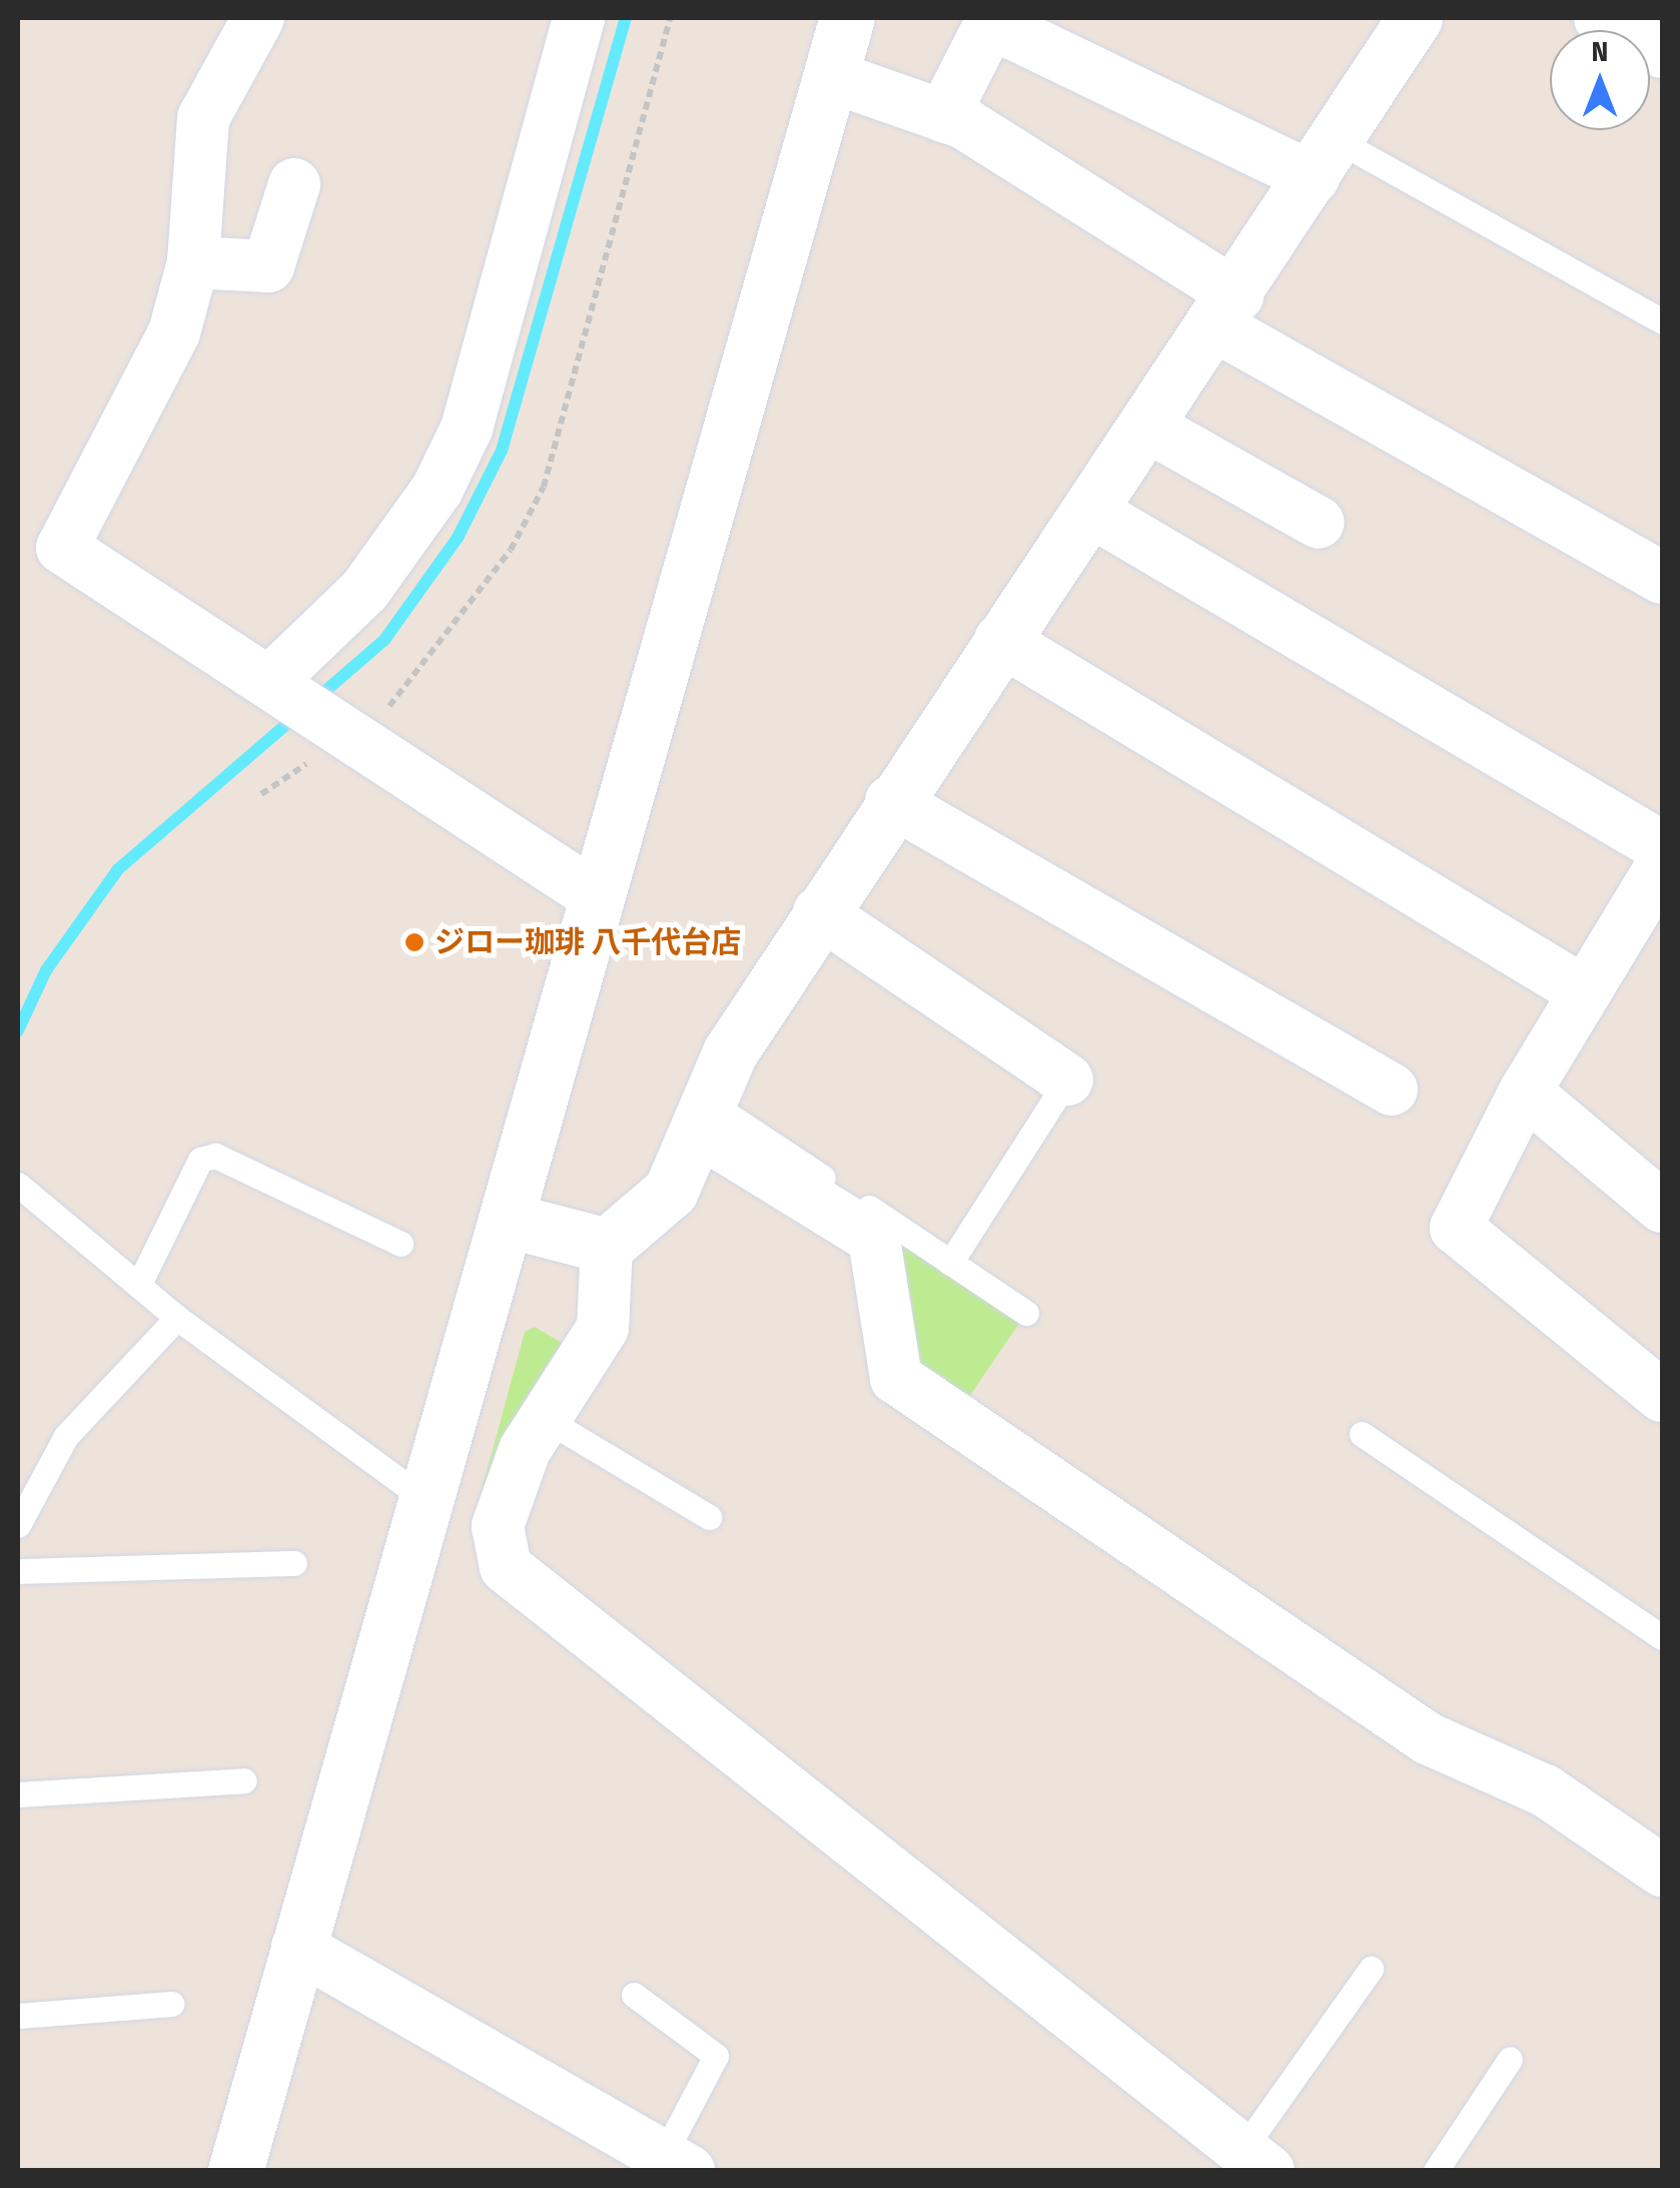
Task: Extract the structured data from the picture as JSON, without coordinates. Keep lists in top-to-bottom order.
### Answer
{
  "places": ["ジロー珈琲 八千代台店"],
  "north": "top"
}
